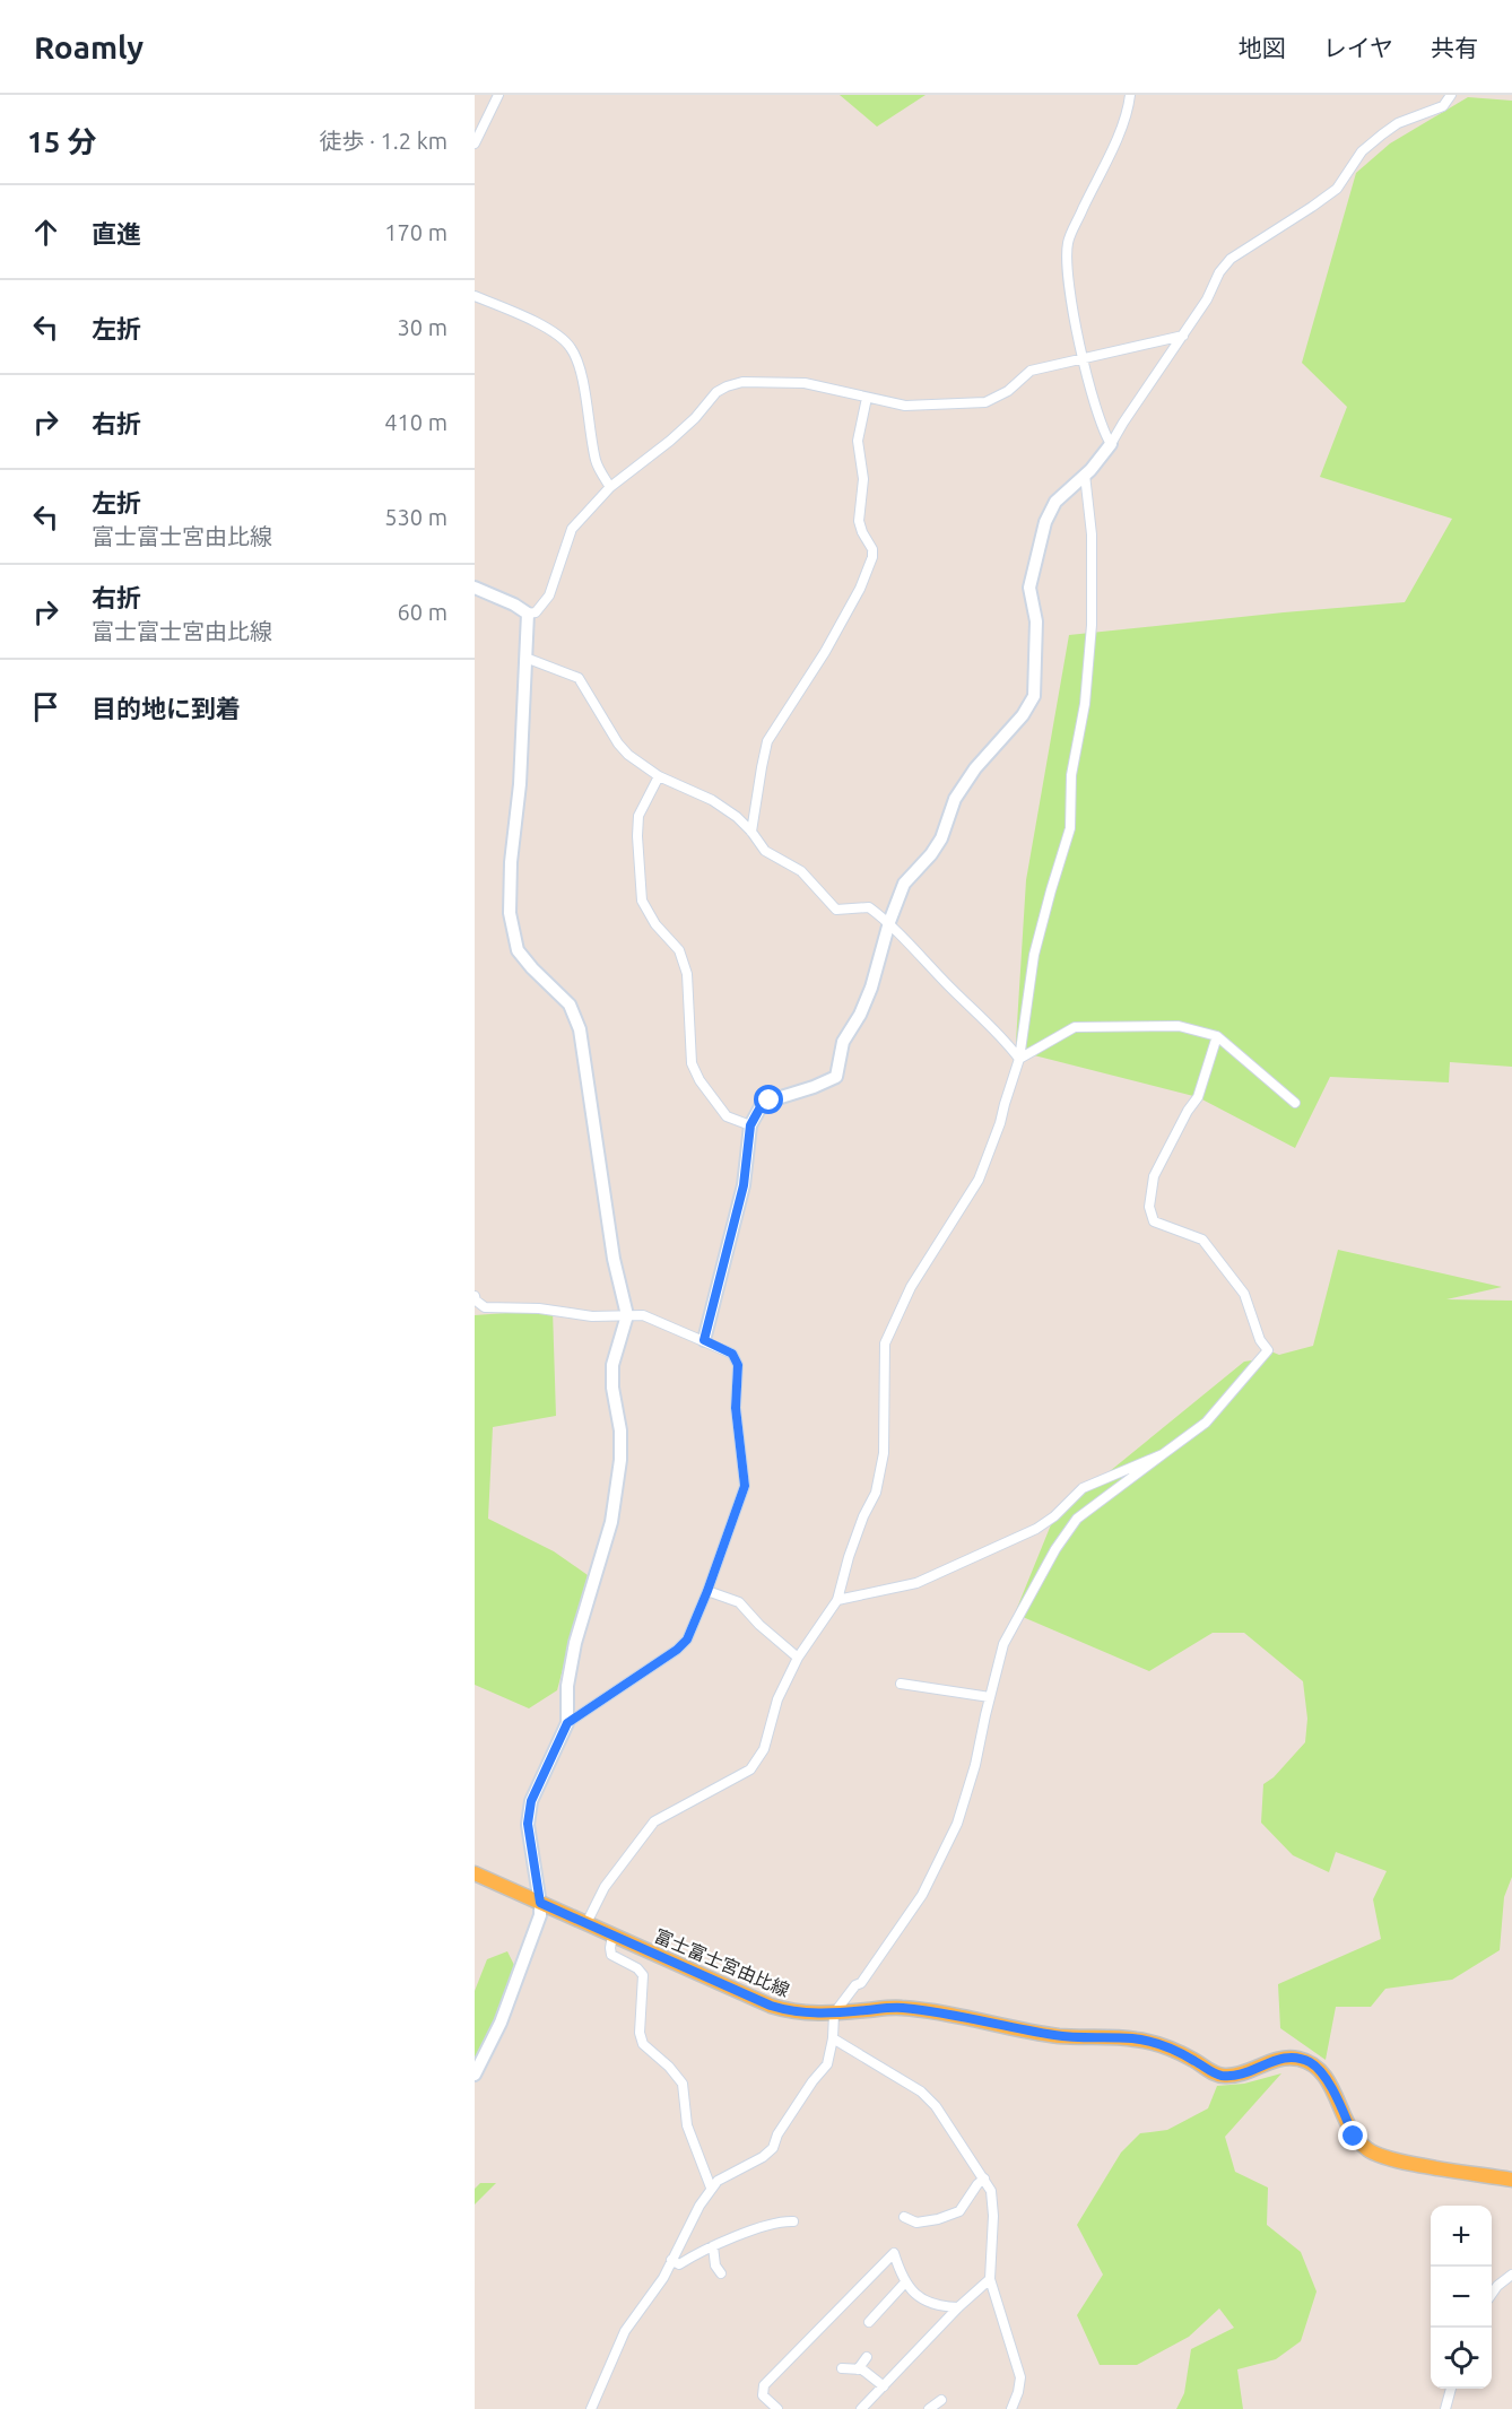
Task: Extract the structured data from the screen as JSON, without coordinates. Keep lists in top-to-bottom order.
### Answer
{
  "streets": {
    "main road": ["富士富士宮由比線"]
  },
  "page": {
    "header": "Roamly",
    "nav": ["地図", "レイヤ", "共有"],
    "heading": ["15 分", "徒歩 · 1.2 km"],
    "list": [
      ["直進", "170 m"],
      ["左折", "30 m"],
      ["右折", "410 m"],
      ["左折", "富士富士宮由比線", "530 m"],
      ["右折", "富士富士宮由比線", "60 m"],
      "目的地に到着"
    ],
    "map_buttons": ["+", "−"]
  }
}
